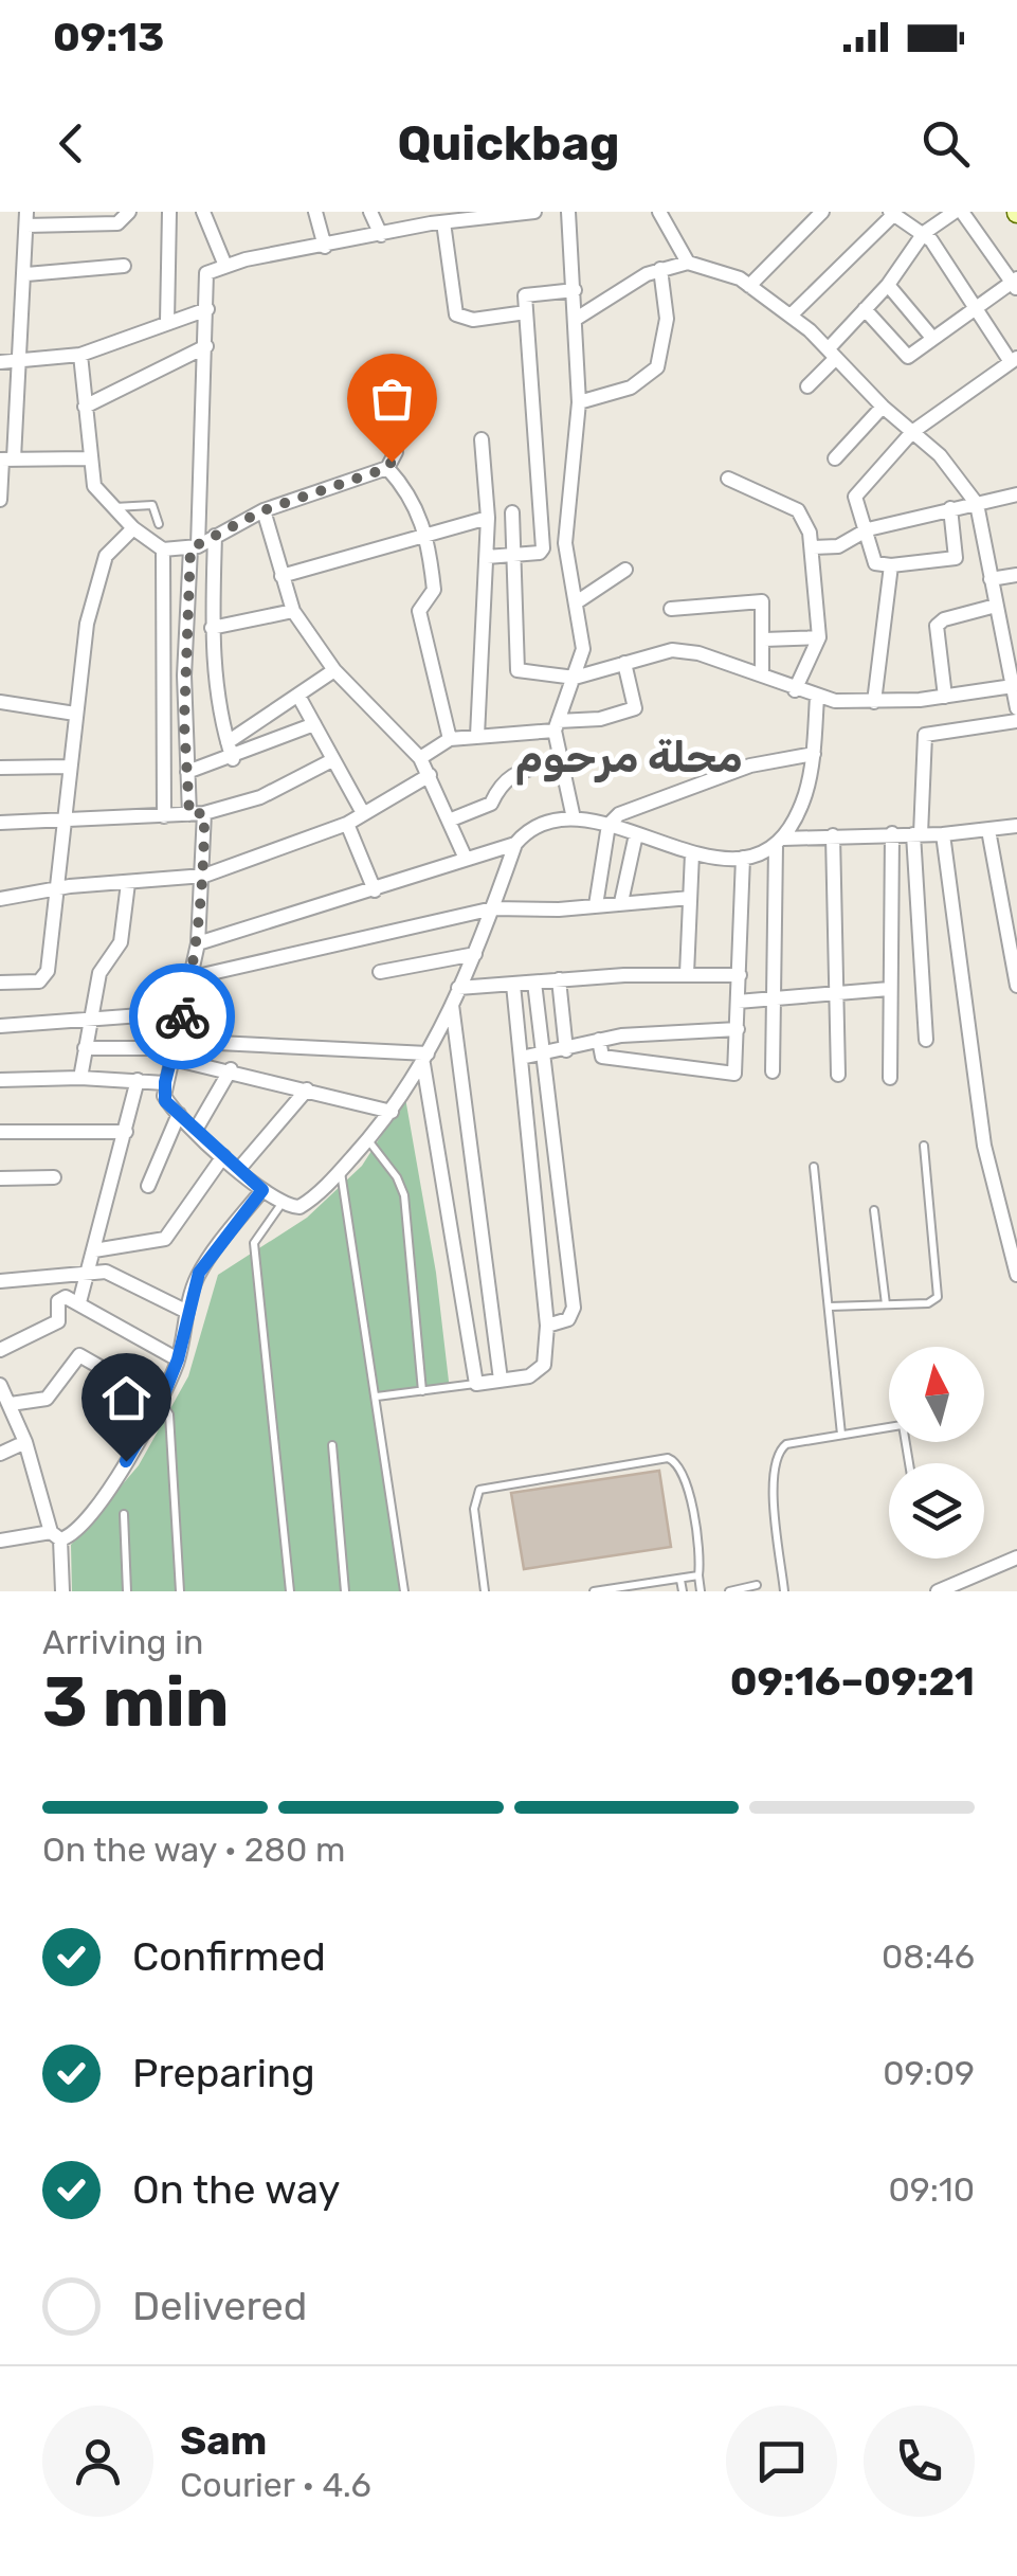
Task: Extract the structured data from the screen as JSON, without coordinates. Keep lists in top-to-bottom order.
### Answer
{
  "districts": ["محلة مرحوم"],
  "north": "top",
  "page": {
    "status": "09:13",
    "header": "Quickbag",
    "heading": ["3 min", "Arriving in", "09:16–09:21"],
    "panel": ["Sam", "Courier · 4.6"],
    "bar": "On the way · 280 m",
    "list": [
      ["Confirmed", "08:46"],
      ["Preparing", "09:09"],
      ["On the way", "09:10"],
      "Delivered"
    ]
  }
}
